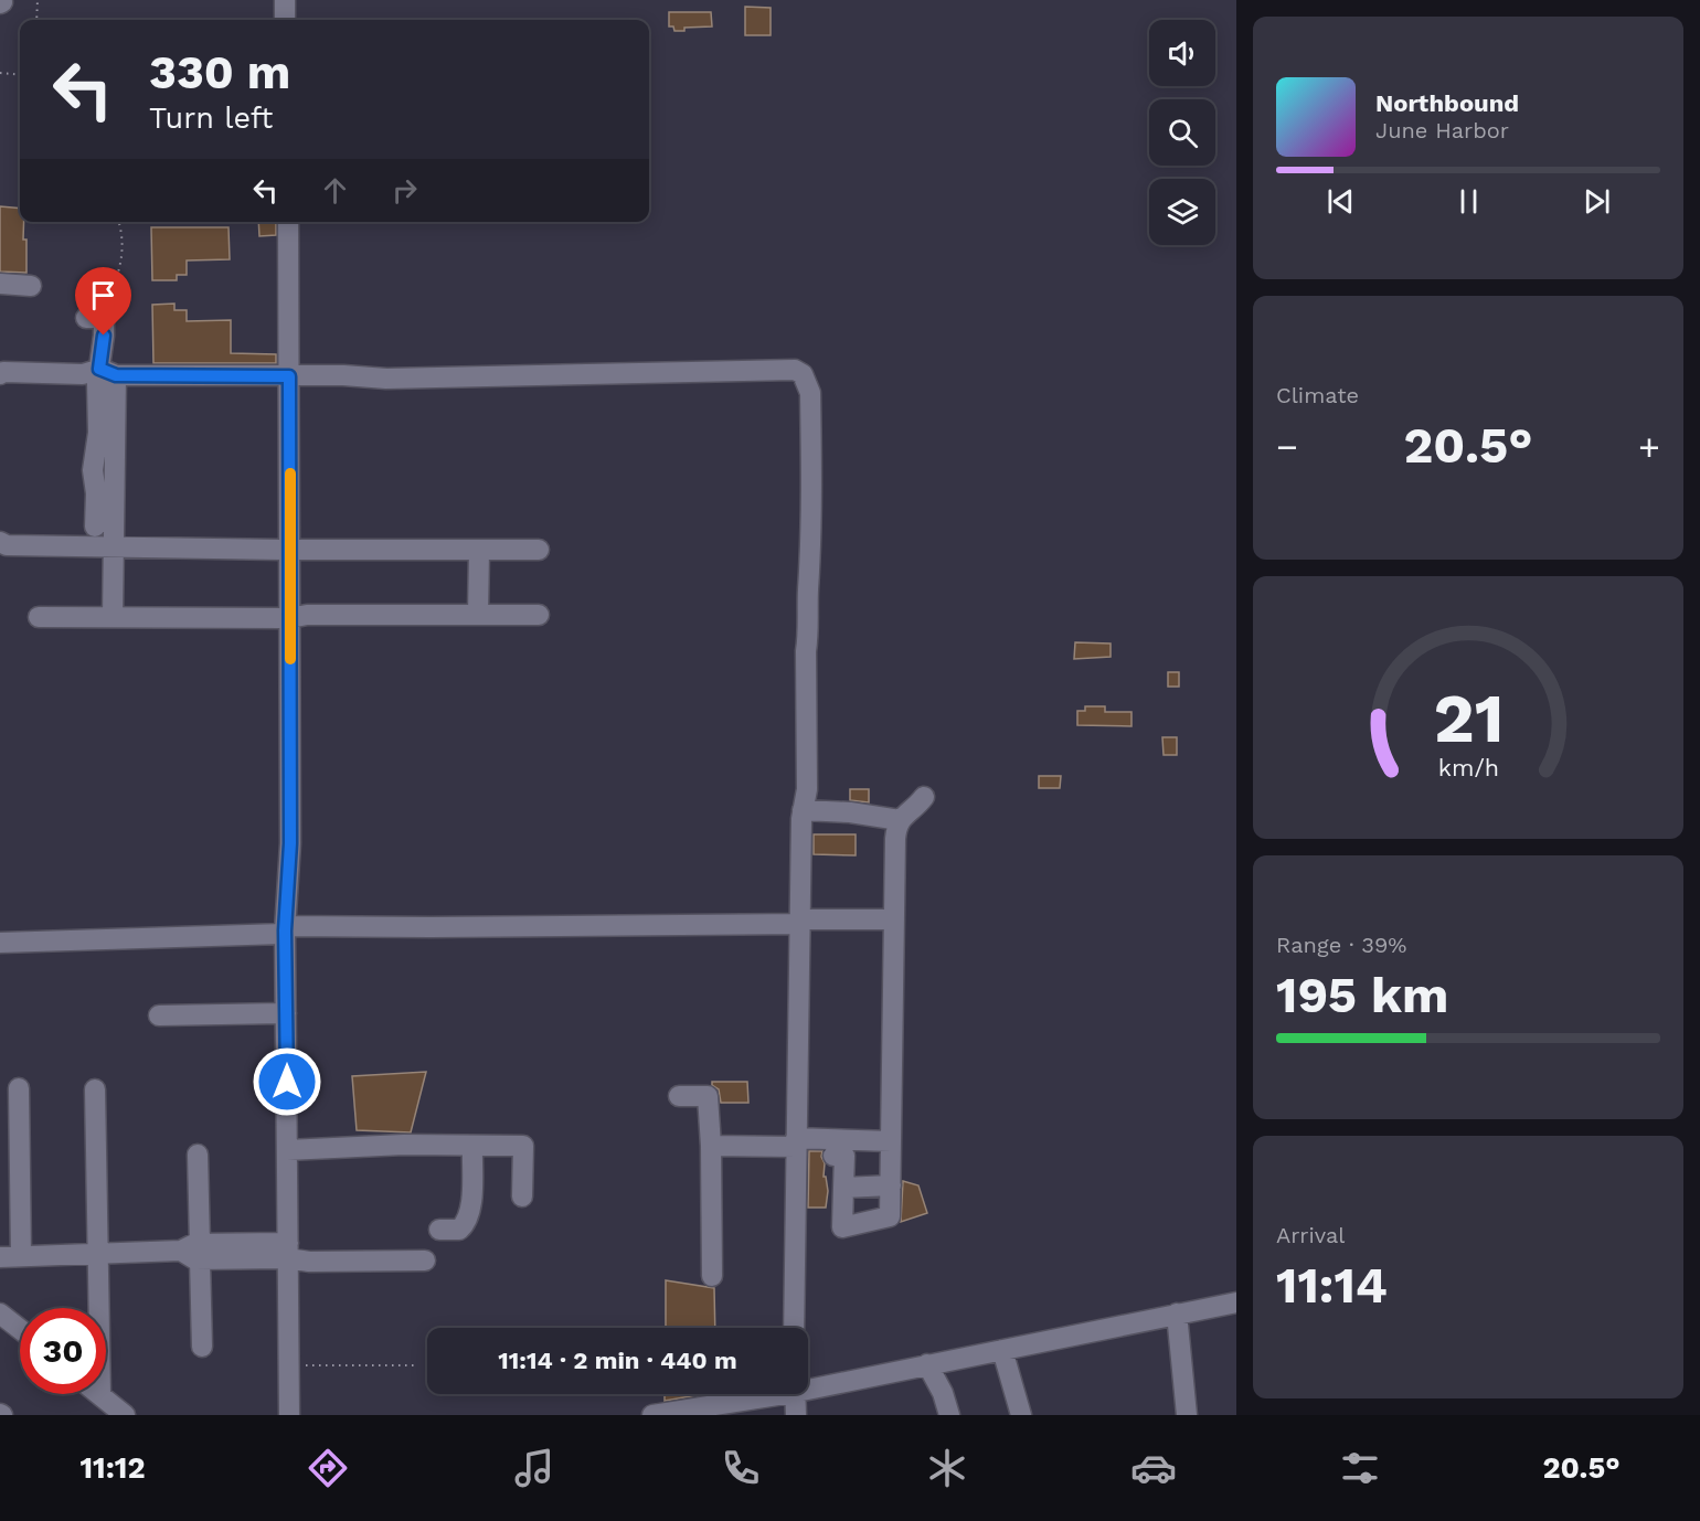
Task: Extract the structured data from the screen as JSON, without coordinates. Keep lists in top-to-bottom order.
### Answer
{
  "page": {
    "turn": ["330 m", "Turn left"],
    "song": ["Northbound", "June Harbor"],
    "tile": [
      "Climate",
      ["Range · 39%", "195 km"],
      ["Arrival", "11:14"]
    ],
    "heat": ["−", "20.5°", "+"],
    "limit": "30",
    "trip": "11:14 · 2 min · 440 m",
    "tabs": ["11:12", "20.5°"],
    "gauge": ["21", "km/h"]
  }
}
